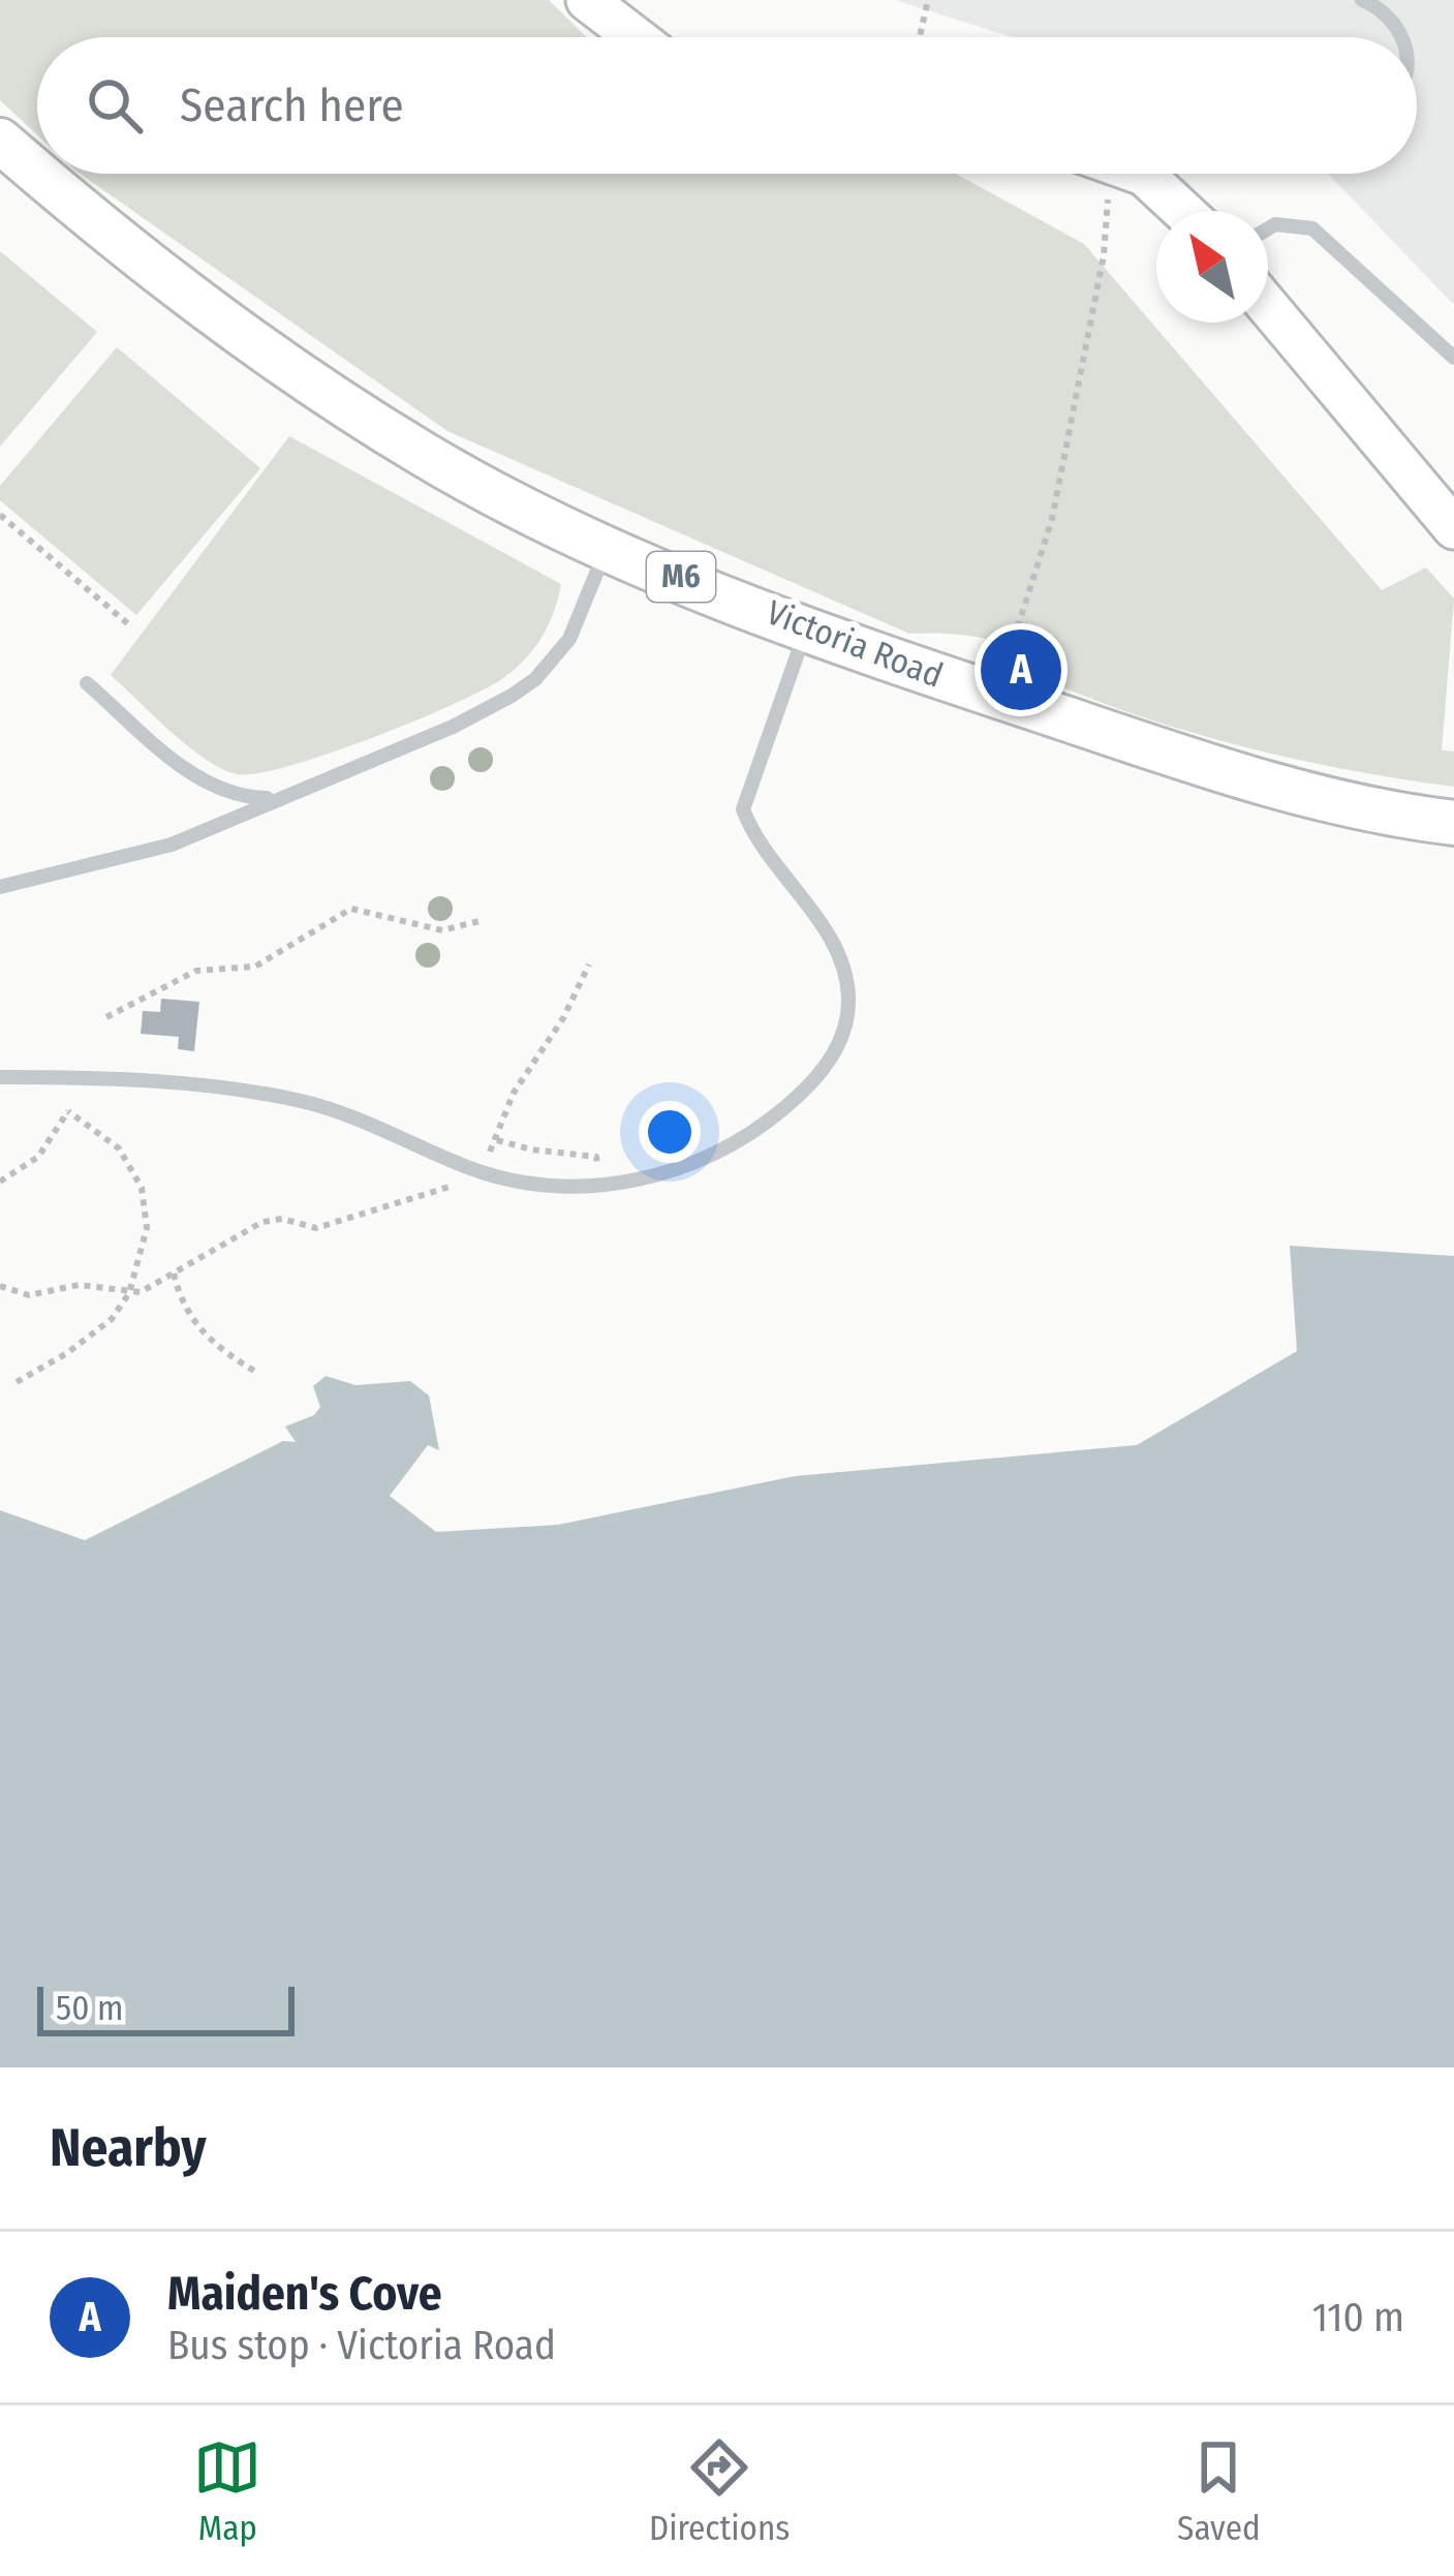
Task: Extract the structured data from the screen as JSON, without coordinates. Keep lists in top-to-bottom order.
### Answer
{
  "streets": {
    "main road": ["M6", "Victoria Road"]
  },
  "scale_bar": "50 m",
  "north": "top left",
  "page": {
    "search": "Search here",
    "pins": "A",
    "scale": "50 m",
    "heading": "Nearby",
    "list": [
      {
        "mark": "A",
        "name": "Maiden's Cove",
        "note": "Bus stop · Victoria Road",
        "value": "110 m"
      }
    ],
    "nav": ["Map", "Directions", "Saved"]
  }
}
